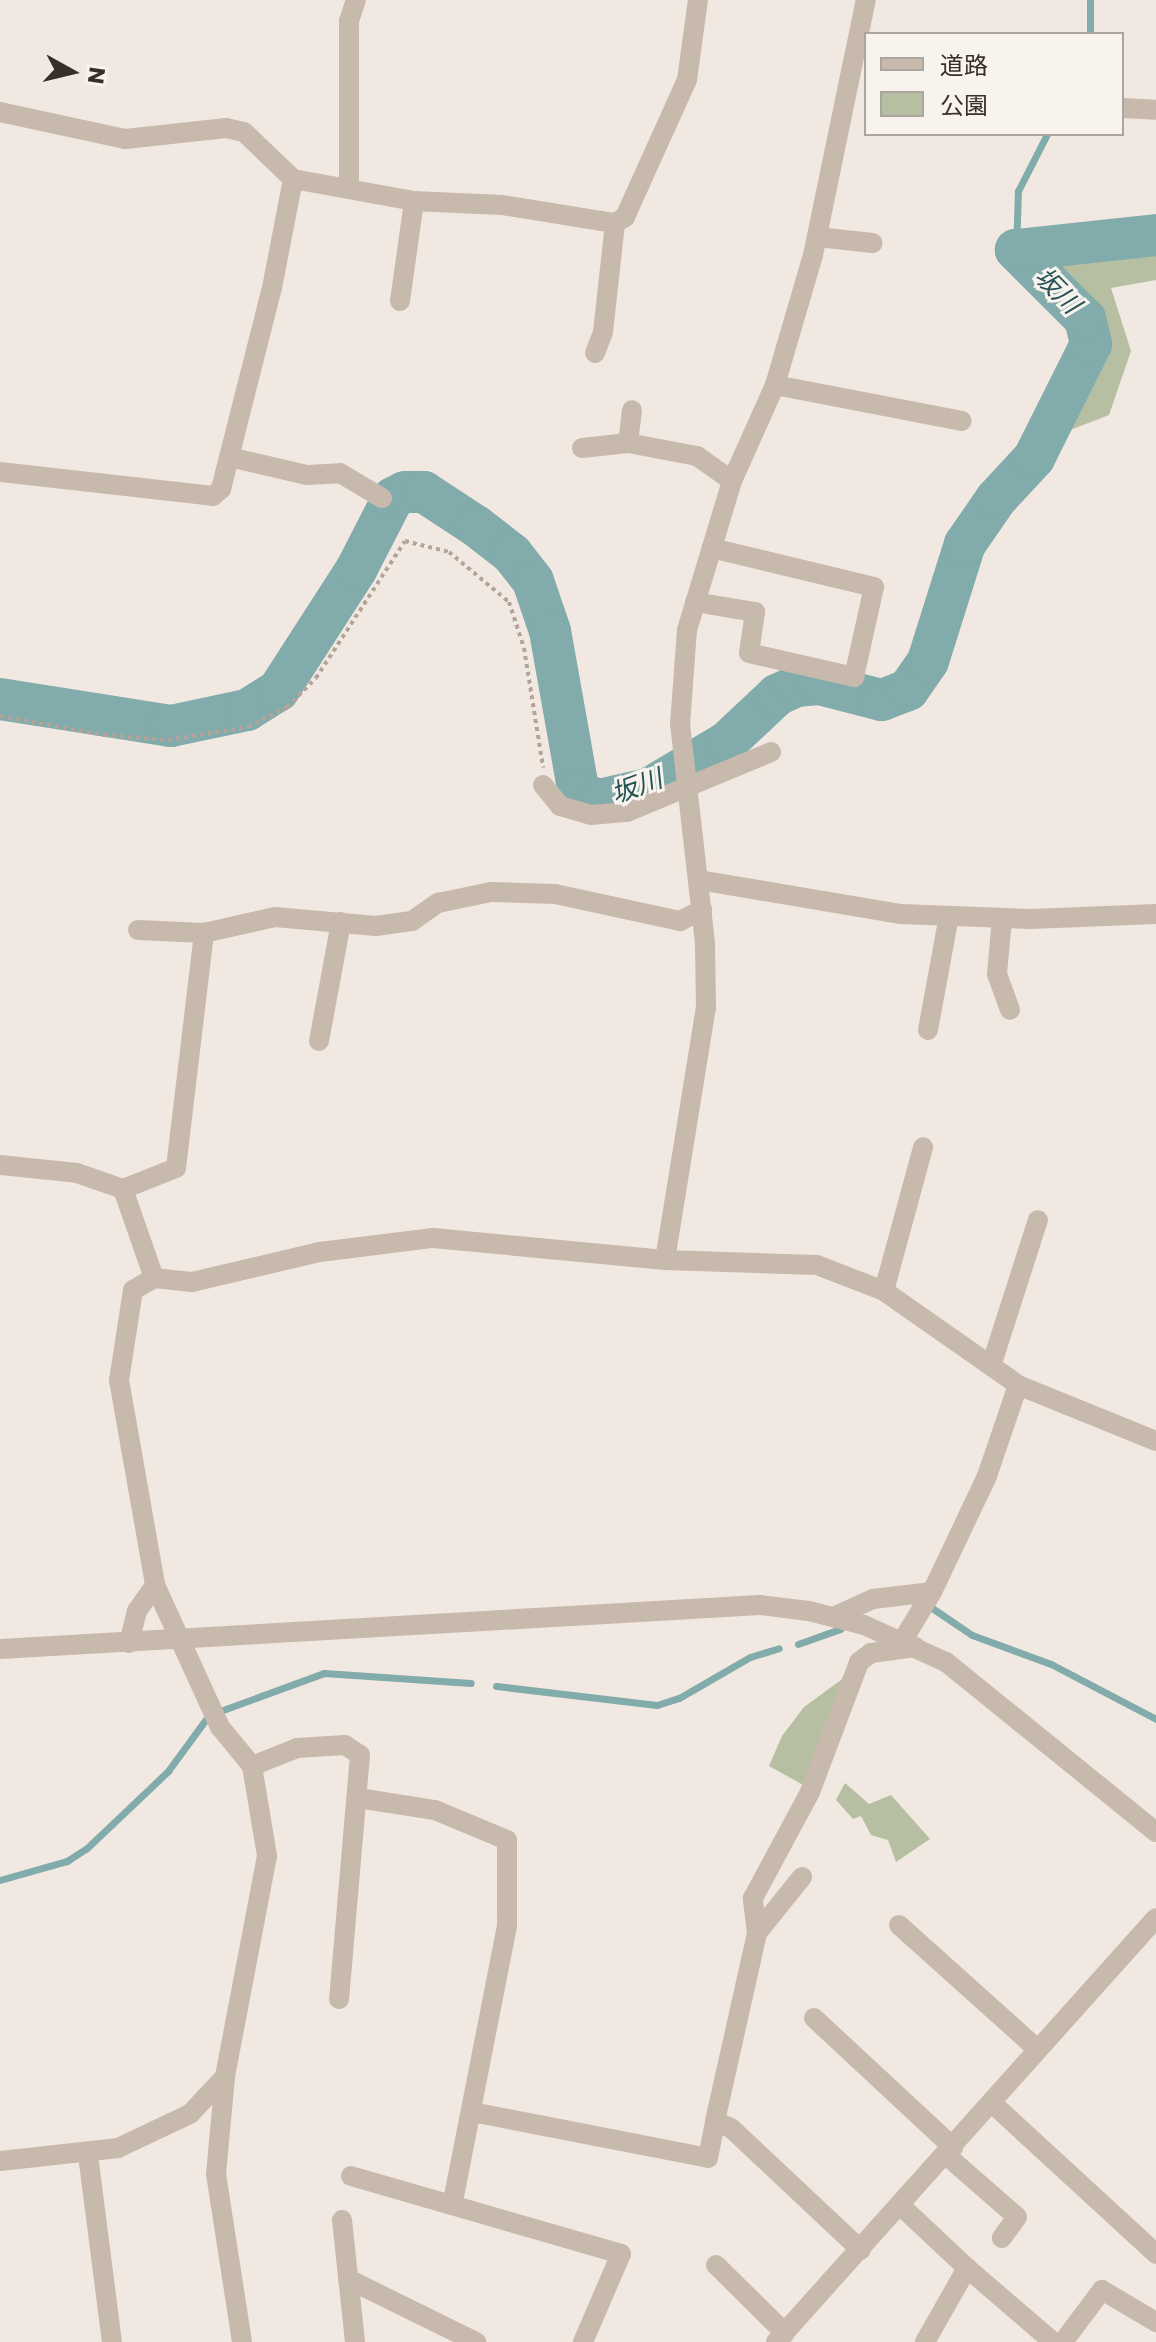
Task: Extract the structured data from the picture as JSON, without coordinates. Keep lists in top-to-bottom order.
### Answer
{
  "water": ["坂川"],
  "legend": ["道路", "公園"],
  "north": "right"
}
